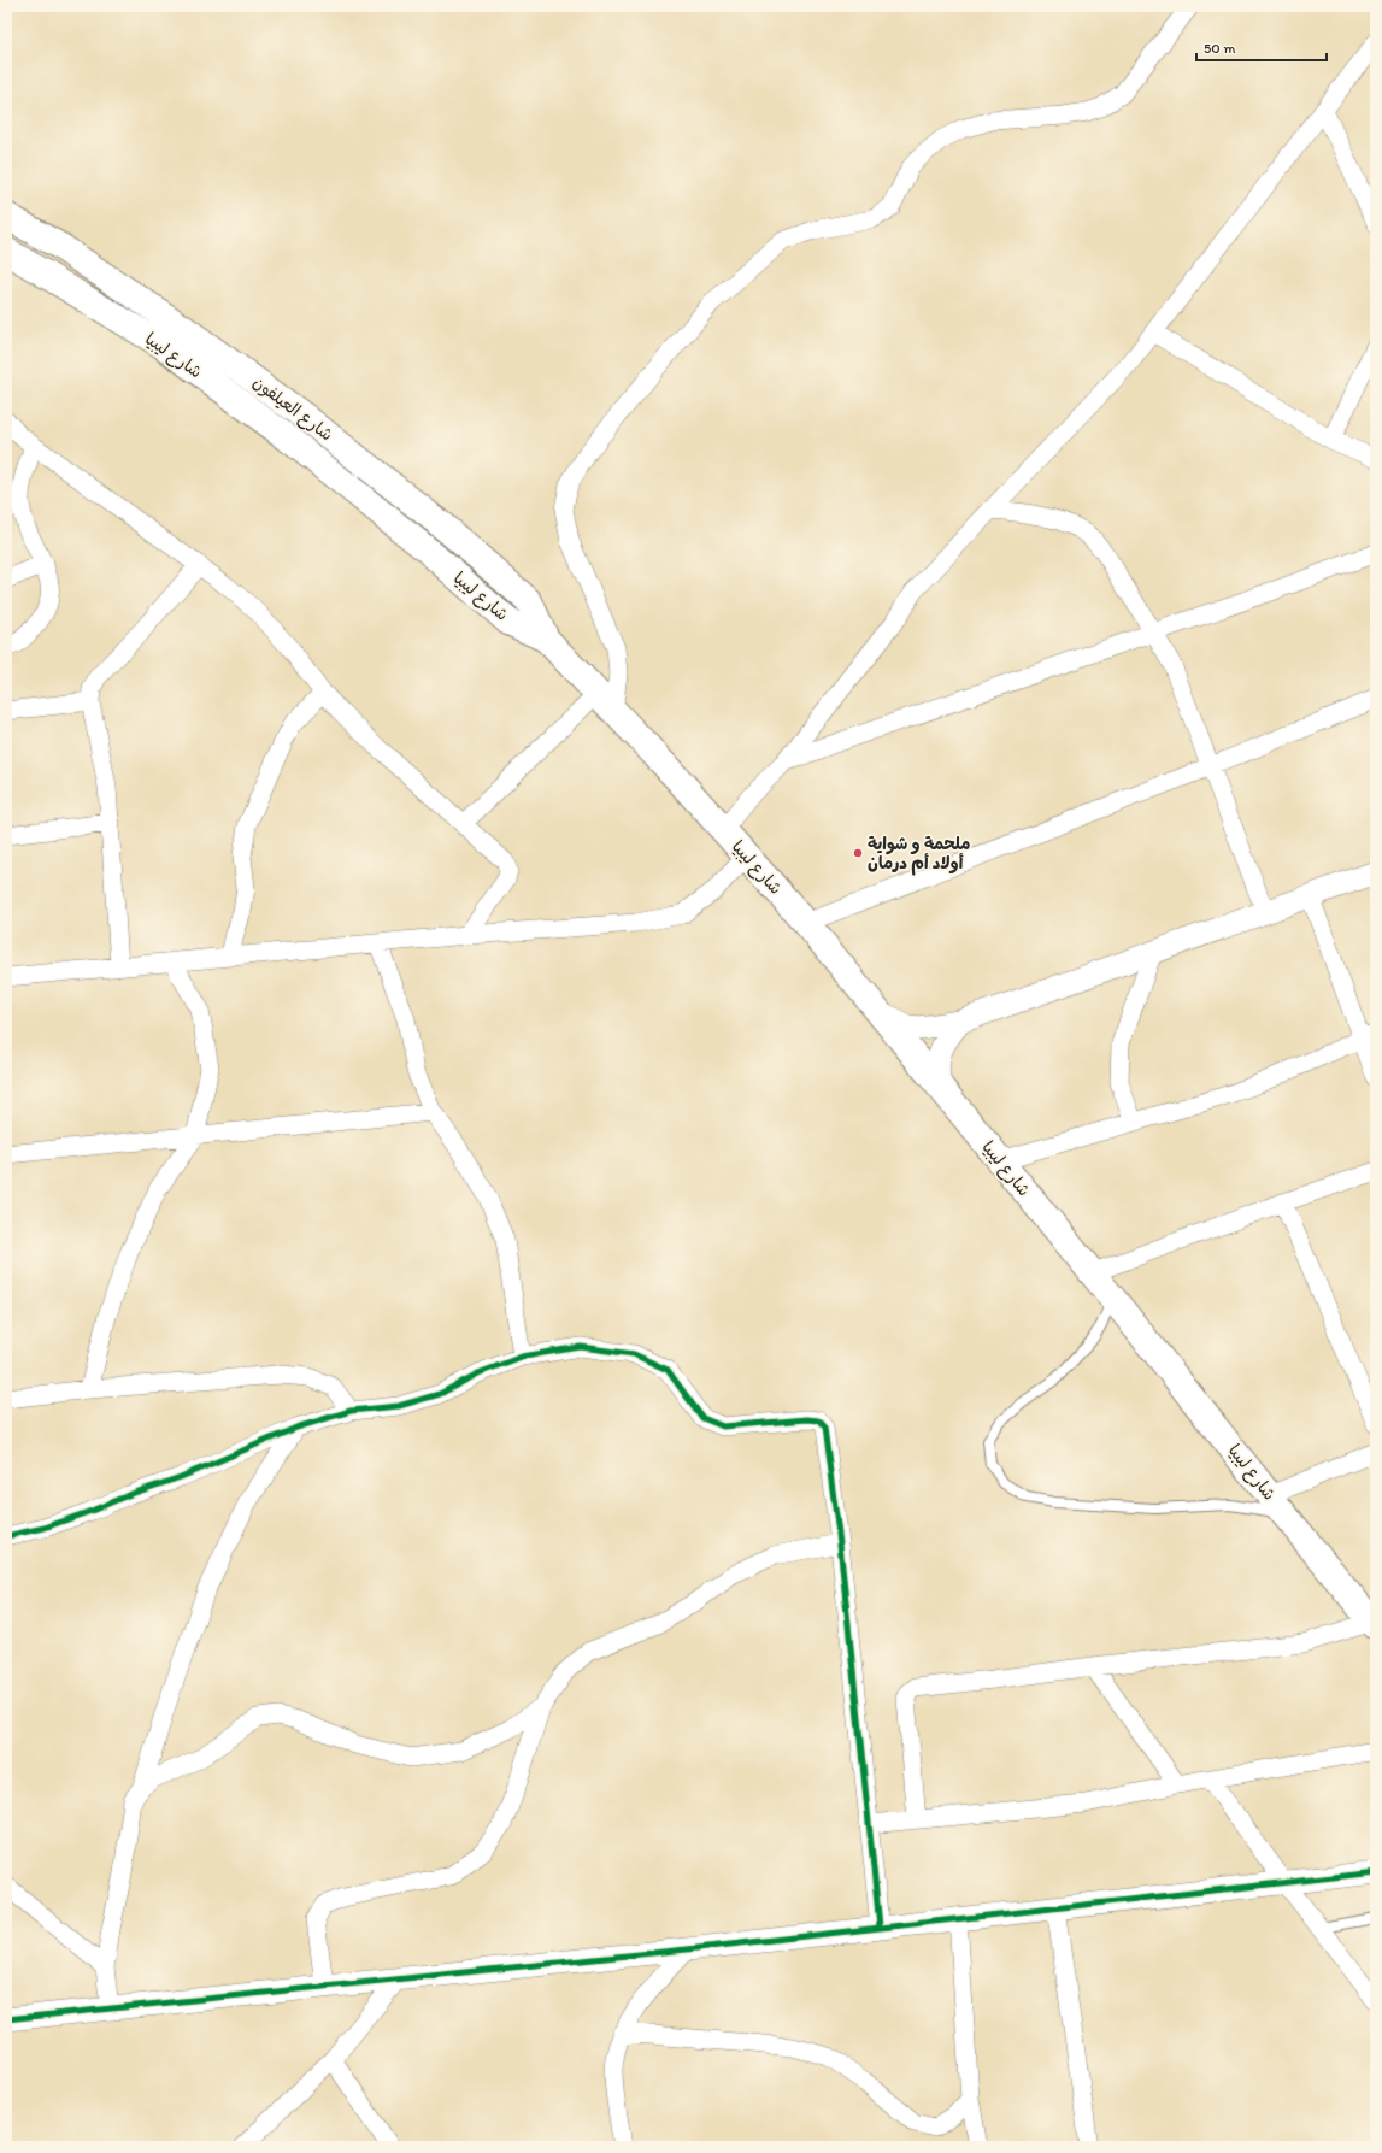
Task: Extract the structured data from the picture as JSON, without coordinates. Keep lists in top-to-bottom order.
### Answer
{
  "streets": {
    "highway": ["شارع ليبيا", "شارع العيلفون"]
  },
  "crossings": [
    ["شارع ليبيا", "شارع العيلفون"]
  ],
  "places": ["ملحمة و شواية أولاد أم درمان"],
  "scale_bar": "50 m"
}
